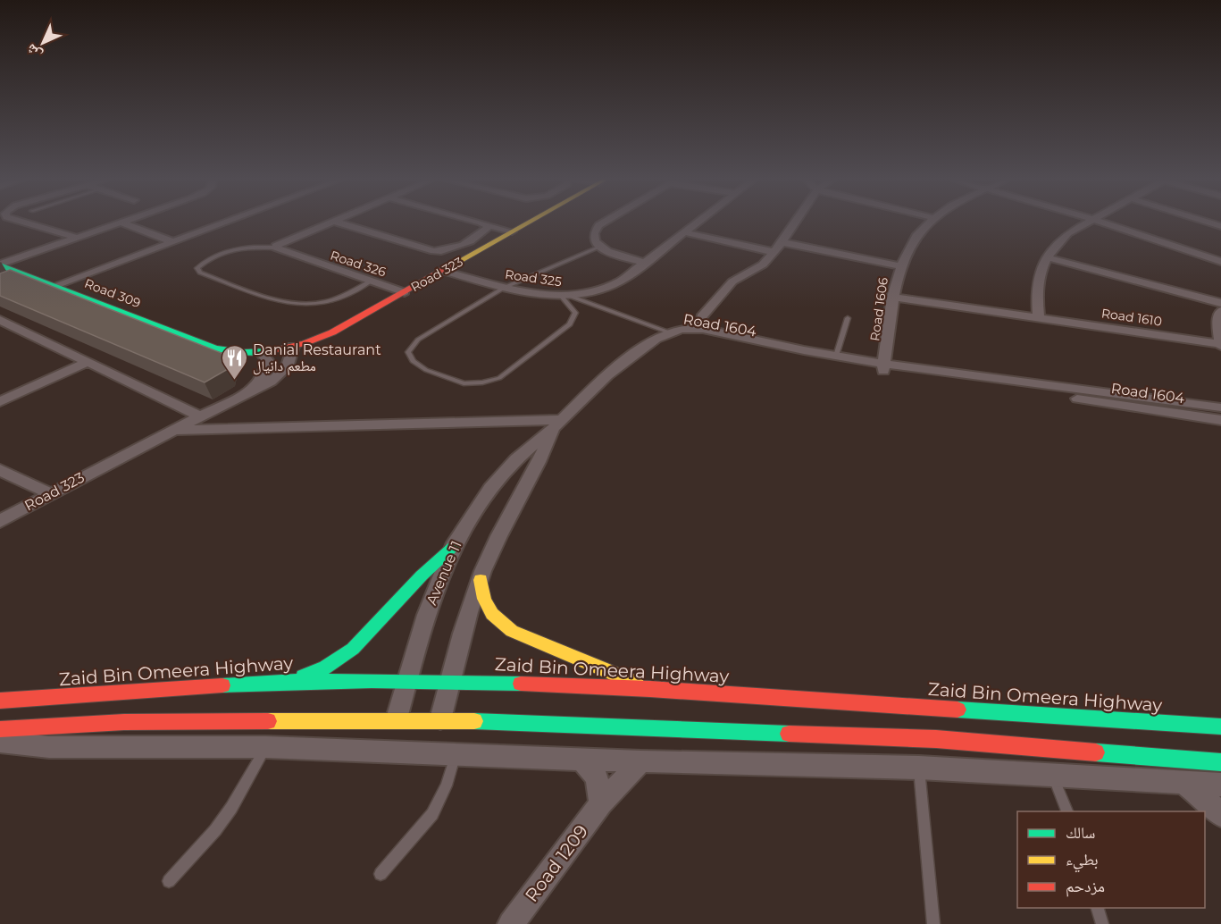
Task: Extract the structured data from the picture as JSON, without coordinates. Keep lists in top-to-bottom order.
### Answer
{
  "streets": {
    "street": [
      "Road 326",
      "Road 323",
      "Road 325",
      "Road 309",
      "Road 1606",
      "Road 1610",
      "Road 1604",
      "Avenue 11",
      "Zaid Bin Omeera Highway",
      "Road 1209"
    ]
  },
  "crossings": [
    ["Road 326", "Road 323"],
    ["Road 323", "Road 325"],
    ["Road 323", "Road 309"],
    ["Road 1606", "Road 1610"],
    ["Road 1606", "Road 1604"],
    ["Road 1604", "Avenue 11"],
    ["Avenue 11", "Zaid Bin Omeera Highway"]
  ],
  "places": {
    "restaurant": ["Danial Restaurant مطعم دانيال"]
  },
  "legend": ["سالك", "بطيء", "مزدحم"],
  "north": "bottom left"
}
